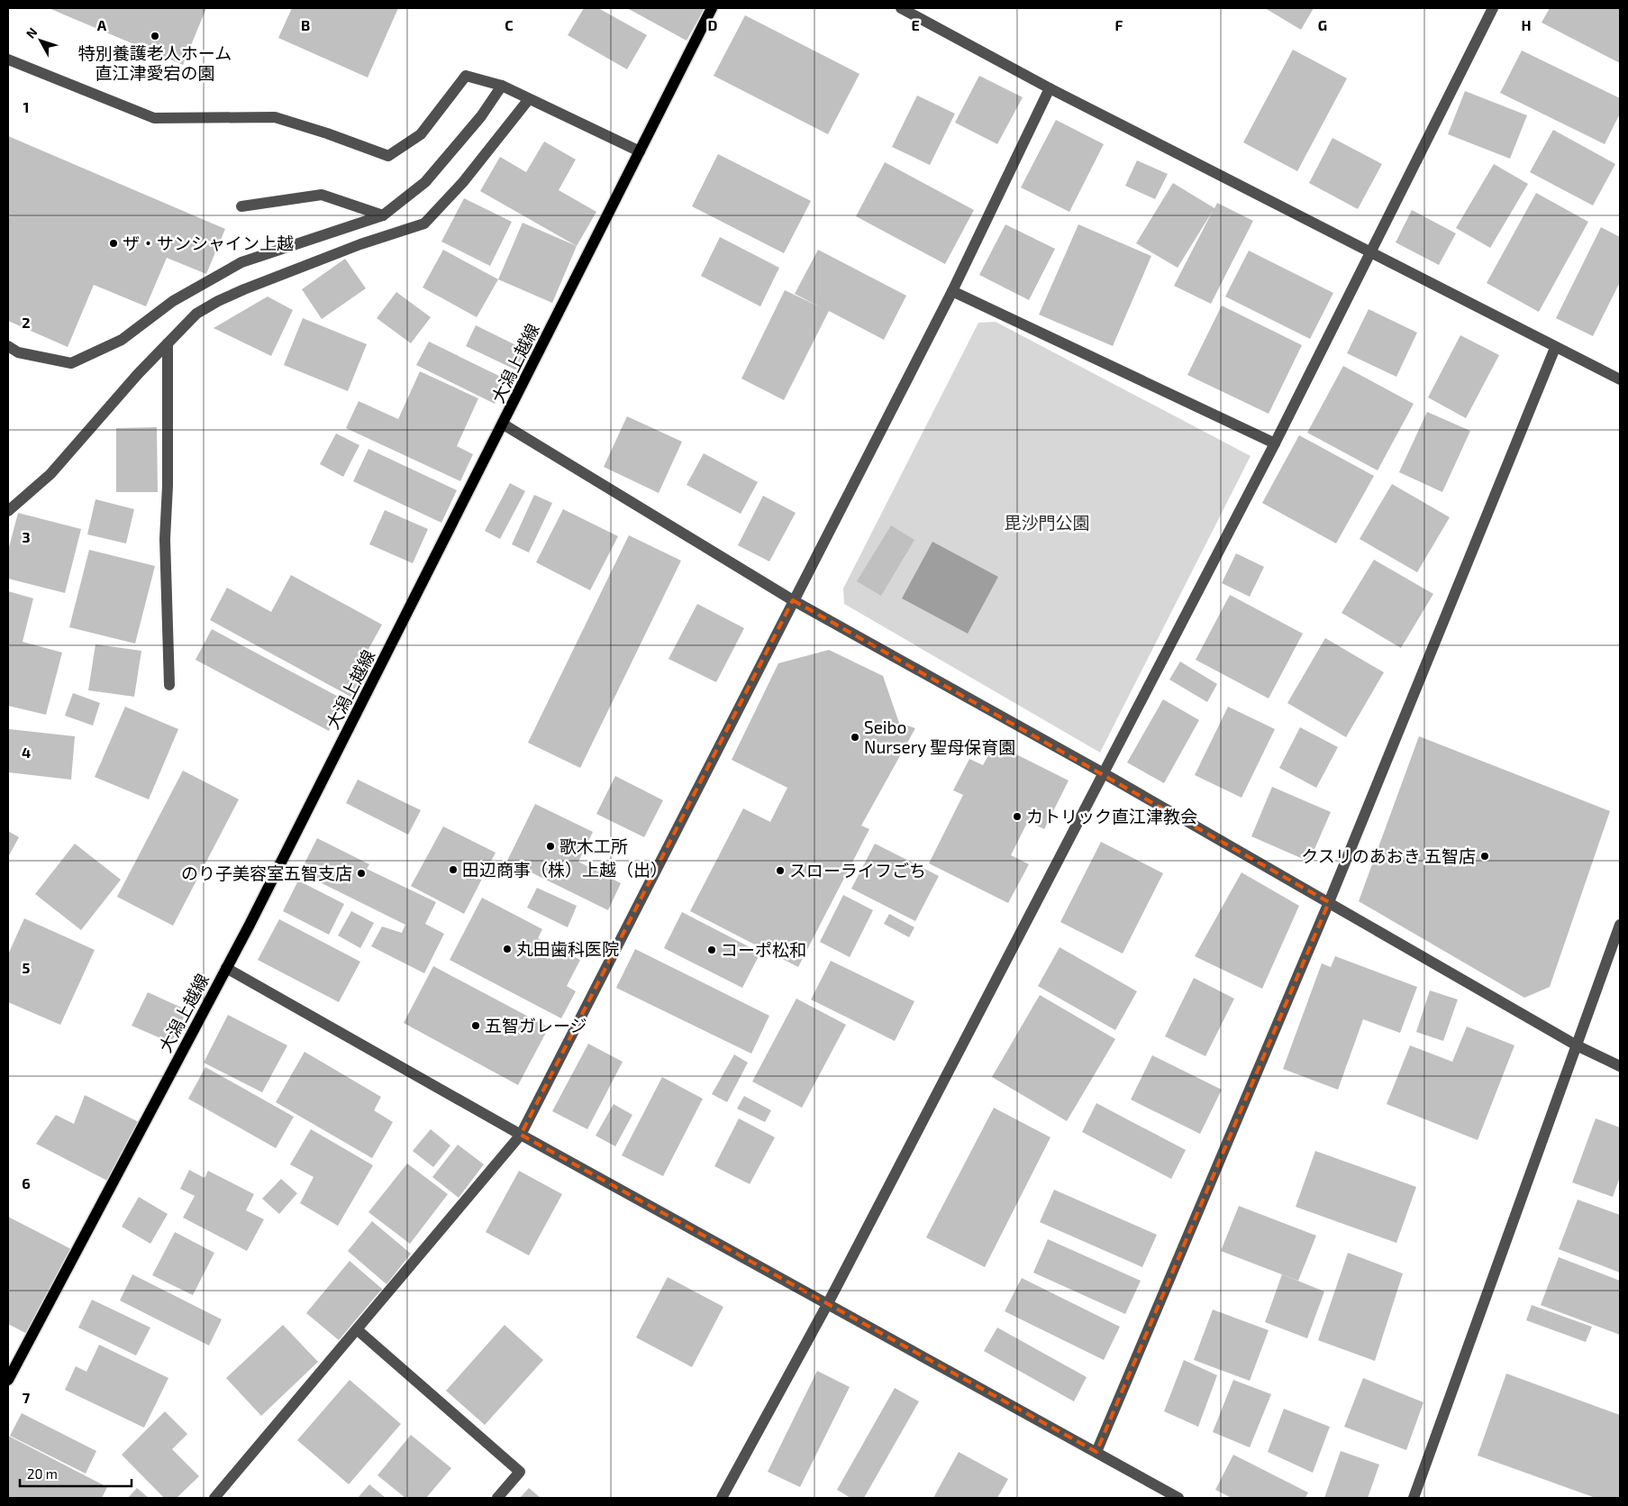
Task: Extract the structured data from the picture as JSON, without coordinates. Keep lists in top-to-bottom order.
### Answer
{
  "streets": {
    "main road": ["大潟上越線"]
  },
  "parks": ["毘沙門公園"],
  "places": [
    "特別養護老人ホーム 直江津愛宕の園",
    "ザ・サンシャイン上越",
    "Seibo Nursery 聖母保育園",
    "カトリック直江津教会",
    "歌木工所",
    "クスリのあおき 五智店",
    "田辺商事（株）上越（出）",
    "スローライフごち",
    "のり子美容室五智支店",
    "丸田歯科医院",
    "コーポ松和",
    "五智ガレージ"
  ],
  "scale_bar": "20 m",
  "north": "top left",
  "grid": {
    "columns": [
      "A",
      "B",
      "C",
      "D",
      "E",
      "F",
      "G",
      "H"
    ],
    "rows": [
      "1",
      "2",
      "3",
      "4",
      "5",
      "6",
      "7"
    ]
  }
}
